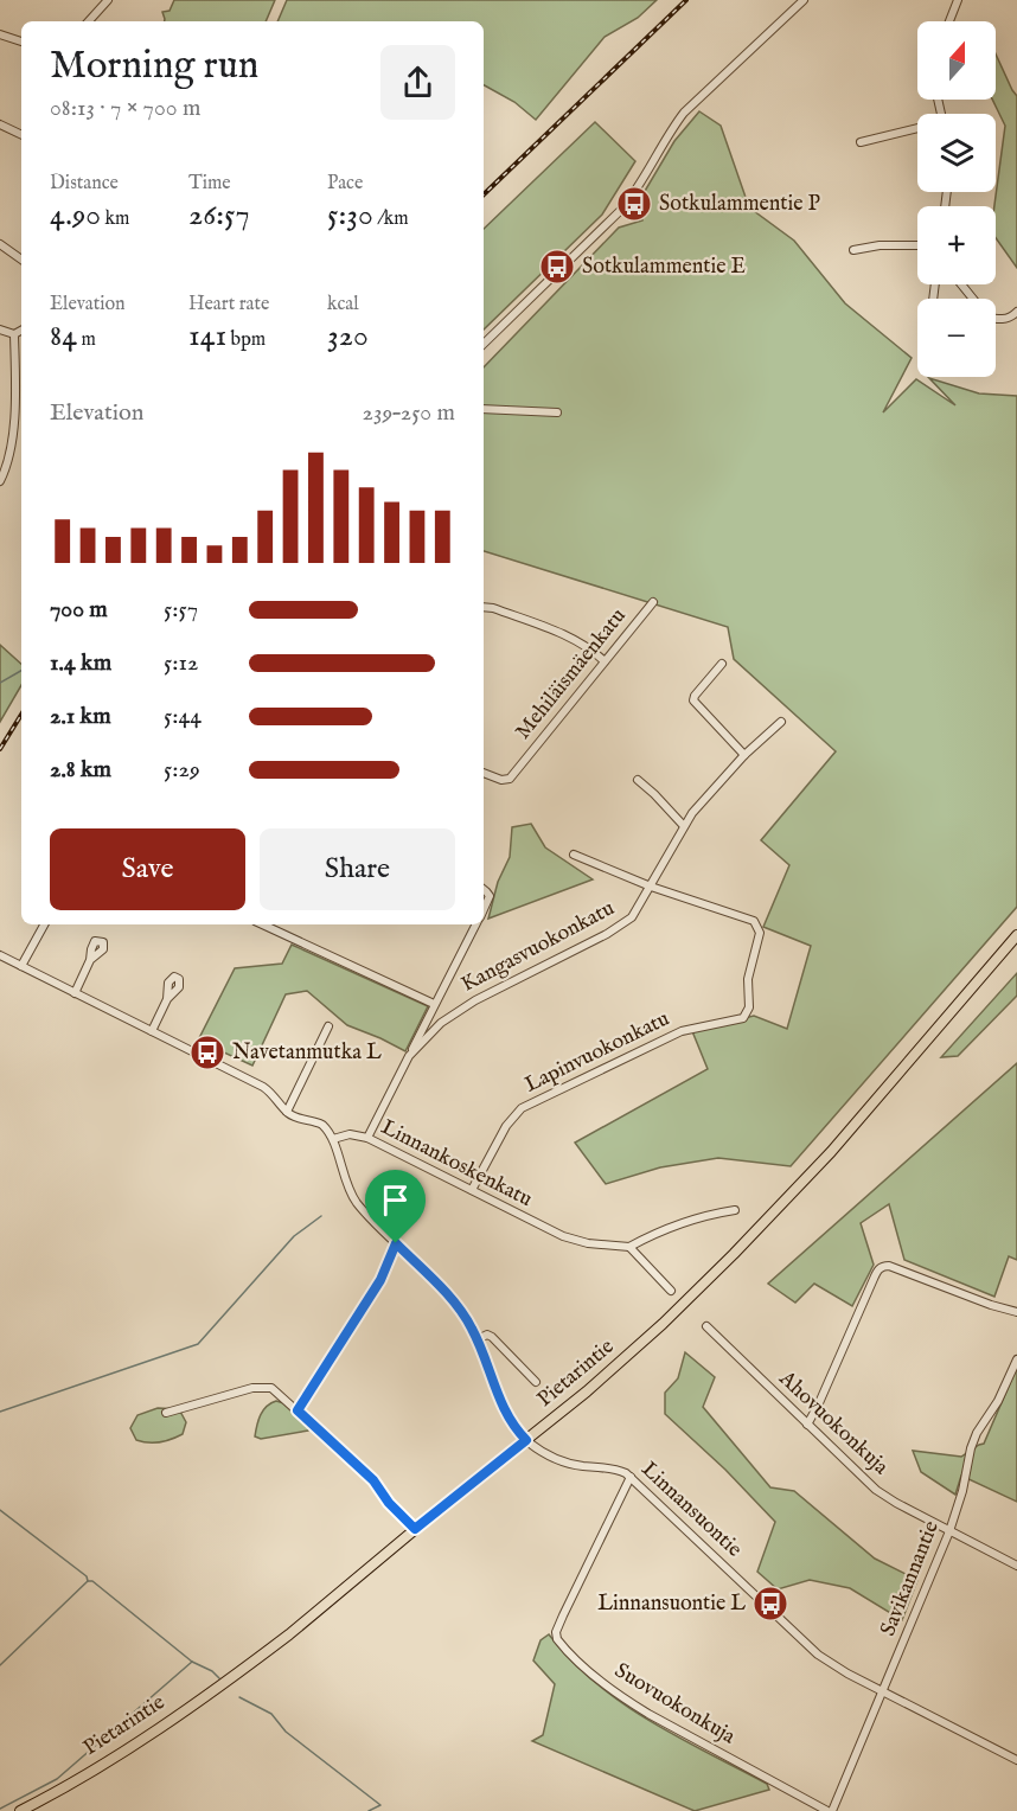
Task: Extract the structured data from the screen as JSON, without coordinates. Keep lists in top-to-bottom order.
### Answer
{
  "streets": {
    "main road": ["Pietarintie"],
    "street": [
      "Mehiläismäenkatu",
      "Kangasvuokonkatu",
      "Lapinvuokonkatu",
      "Linnankoskenkatu",
      "Ahovuokonkuja",
      "Linnansuontie",
      "Savikannantie",
      "Suovuokonkuja"
    ]
  },
  "crossings": [
    ["Kangasvuokonkatu", "Lapinvuokonkatu"],
    ["Kangasvuokonkatu", "Linnankoskenkatu"],
    ["Lapinvuokonkatu", "Linnankoskenkatu"],
    ["Linnankoskenkatu", "Linnansuontie"],
    ["Pietarintie", "Linnansuontie"],
    ["Ahovuokonkuja", "Savikannantie"],
    ["Linnansuontie", "Savikannantie"],
    ["Linnansuontie", "Suovuokonkuja"],
    ["Savikannantie", "Suovuokonkuja"]
  ],
  "places": {
    "bus stop": [
      "Sotkulammentie P",
      "Sotkulammentie E",
      "Navetanmutka L",
      "Linnansuontie L"
    ]
  },
  "north": "top",
  "page": {
    "map_buttons": ["+", "−"],
    "heading": ["Morning run", "08:13 · 7 × 700 m"],
    "stats": [
      ["Distance", "4.90 km"],
      ["Time", "26:57"],
      ["Pace", "5:30 /km"],
      ["Elevation", "84 m"],
      ["Heart rate", "141 bpm"],
      ["kcal", "320"]
    ],
    "chart": ["Elevation", "239–250 m"],
    "list": [
      {
        "name": "700 m",
        "note": "5:57"
      },
      {
        "name": "1.4 km",
        "note": "5:12"
      },
      {
        "name": "2.1 km",
        "note": "5:44"
      },
      {
        "name": "2.8 km",
        "note": "5:29"
      }
    ],
    "buttons": ["Save", "Share"]
  }
}
